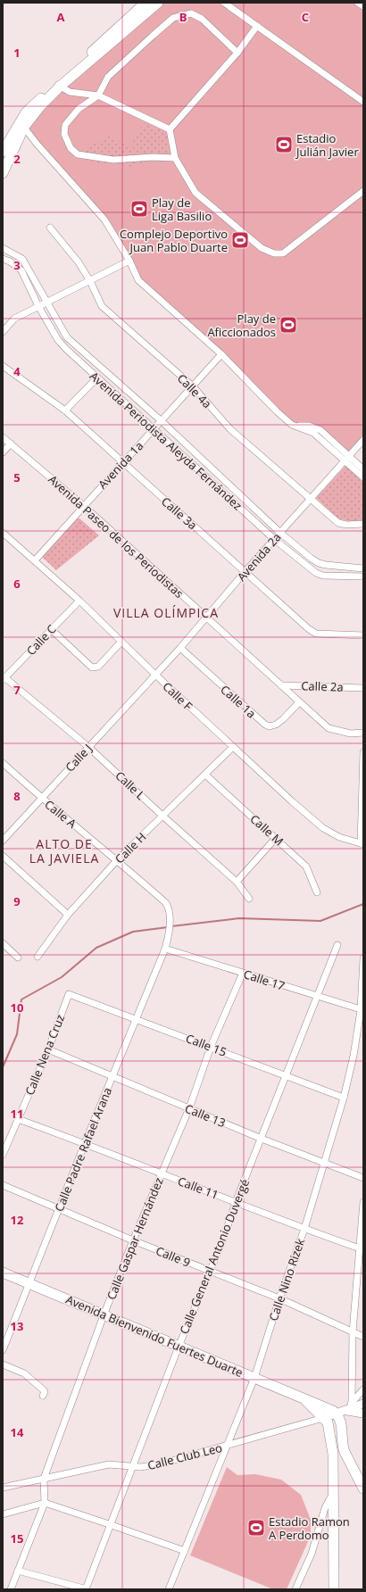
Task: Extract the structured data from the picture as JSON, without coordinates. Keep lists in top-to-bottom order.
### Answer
{
  "streets": {
    "main road": ["Avenida Bienvenido Fuertes Duarte"],
    "street": [
      "Calle 4a",
      "Avenida Periodista Aleyda Fernández",
      "Avenida 1a",
      "Calle 3a",
      "Avenida Paseo de los Periodistas",
      "Avenida 2a",
      "Calle C",
      "Calle 2a",
      "Calle F",
      "Calle 1a",
      "Calle J",
      "Calle L",
      "Calle A",
      "Calle M",
      "Calle H",
      "Calle 17",
      "Calle 15",
      "Calle Nena Cruz",
      "Calle 13",
      "Calle Padre Rafael Arana",
      "Calle 11",
      "Calle Gaspar Hernández",
      "Calle 9",
      "Calle General Antonio Duvergé",
      "Calle Nino Rizek",
      "Calle Club Leo"
    ]
  },
  "crossings": [
    ["Calle 4a", "Avenida 1a"],
    ["Calle 4a", "Avenida 2a"],
    ["Avenida Periodista Aleyda Fernández", "Avenida 1a"],
    ["Avenida Periodista Aleyda Fernández", "Avenida 2a"],
    ["Avenida 1a", "Calle 3a"],
    ["Avenida 1a", "Avenida Paseo de los Periodistas"],
    ["Avenida 1a", "Calle F"],
    ["Calle 3a", "Avenida 2a"],
    ["Avenida Paseo de los Periodistas", "Avenida 2a"],
    ["Avenida Paseo de los Periodistas", "Calle 2a"],
    ["Avenida Paseo de los Periodistas", "Calle 1a"],
    ["Avenida 2a", "Calle F"],
    ["Avenida 2a", "Calle 1a"],
    ["Avenida 2a", "Calle J"],
    ["Calle C", "Calle F"],
    ["Calle C", "Calle L"],
    ["Calle F", "Calle J"],
    ["Calle F", "Calle H"],
    ["Calle J", "Calle L"],
    ["Calle J", "Calle A"],
    ["Calle L", "Calle H"],
    ["Calle A", "Calle H"],
    ["Calle A", "Calle 17"],
    ["Calle A", "Calle Padre Rafael Arana"],
    ["Calle M", "Calle H"],
    ["Calle 17", "Calle Padre Rafael Arana"],
    ["Calle 17", "Calle Gaspar Hernández"],
    ["Calle 17", "Calle General Antonio Duvergé"],
    ["Calle 17", "Calle Nino Rizek"],
    ["Calle 15", "Calle Nena Cruz"],
    ["Calle 15", "Calle Padre Rafael Arana"],
    ["Calle 15", "Calle Gaspar Hernández"],
    ["Calle 15", "Calle General Antonio Duvergé"],
    ["Calle 15", "Calle Nino Rizek"],
    ["Calle Nena Cruz", "Calle 13"],
    ["Calle Nena Cruz", "Calle 11"],
    ["Calle 13", "Calle Padre Rafael Arana"],
    ["Calle 13", "Calle Gaspar Hernández"],
    ["Calle 13", "Calle General Antonio Duvergé"],
    ["Calle 13", "Calle Nino Rizek"],
    ["Calle Padre Rafael Arana", "Calle 11"],
    ["Calle Padre Rafael Arana", "Calle 9"],
    ["Calle Padre Rafael Arana", "Avenida Bienvenido Fuertes Duarte"],
    ["Calle 11", "Calle Gaspar Hernández"],
    ["Calle 11", "Calle General Antonio Duvergé"],
    ["Calle 11", "Calle Nino Rizek"],
    ["Calle Gaspar Hernández", "Calle 9"],
    ["Calle Gaspar Hernández", "Avenida Bienvenido Fuertes Duarte"],
    ["Calle Gaspar Hernández", "Calle Club Leo"],
    ["Calle 9", "Calle General Antonio Duvergé"],
    ["Calle 9", "Calle Nino Rizek"],
    ["Calle General Antonio Duvergé", "Avenida Bienvenido Fuertes Duarte"],
    ["Calle General Antonio Duvergé", "Calle Club Leo"],
    ["Calle Nino Rizek", "Avenida Bienvenido Fuertes Duarte"],
    ["Calle Nino Rizek", "Calle Club Leo"],
    ["Avenida Bienvenido Fuertes Duarte", "Calle Club Leo"]
  ],
  "districts": ["VILLA OLÍMPICA", "ALTO DE LA JAVIELA"],
  "places": {
    "sports": [
      "Estadio Julián Javier",
      "Play de Liga Basilio",
      "Complejo Deportivo Juan Pablo Duarte",
      "Play de Aficcionados",
      "Estadio Ramon A Perdomo"
    ]
  },
  "grid": {
    "columns": ["A", "B", "C"],
    "rows": [
      "1",
      "2",
      "3",
      "4",
      "5",
      "6",
      "7",
      "8",
      "9",
      "10",
      "11",
      "12",
      "13",
      "14",
      "15"
    ]
  }
}
